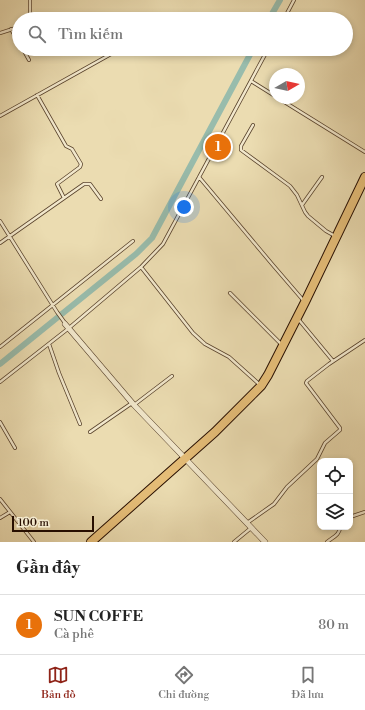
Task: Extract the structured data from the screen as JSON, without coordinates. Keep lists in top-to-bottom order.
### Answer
{
  "scale_bar": "100 m",
  "north": "right",
  "page": {
    "search": "Tìm kiếm",
    "pins": "1",
    "scale": "100 m",
    "heading": "Gần đây",
    "list": [
      {
        "mark": "1",
        "name": "SUN COFFE",
        "note": "Cà phê",
        "value": "80 m"
      }
    ],
    "nav": ["Bản đồ", "Chỉ đường", "Đã lưu"]
  }
}
